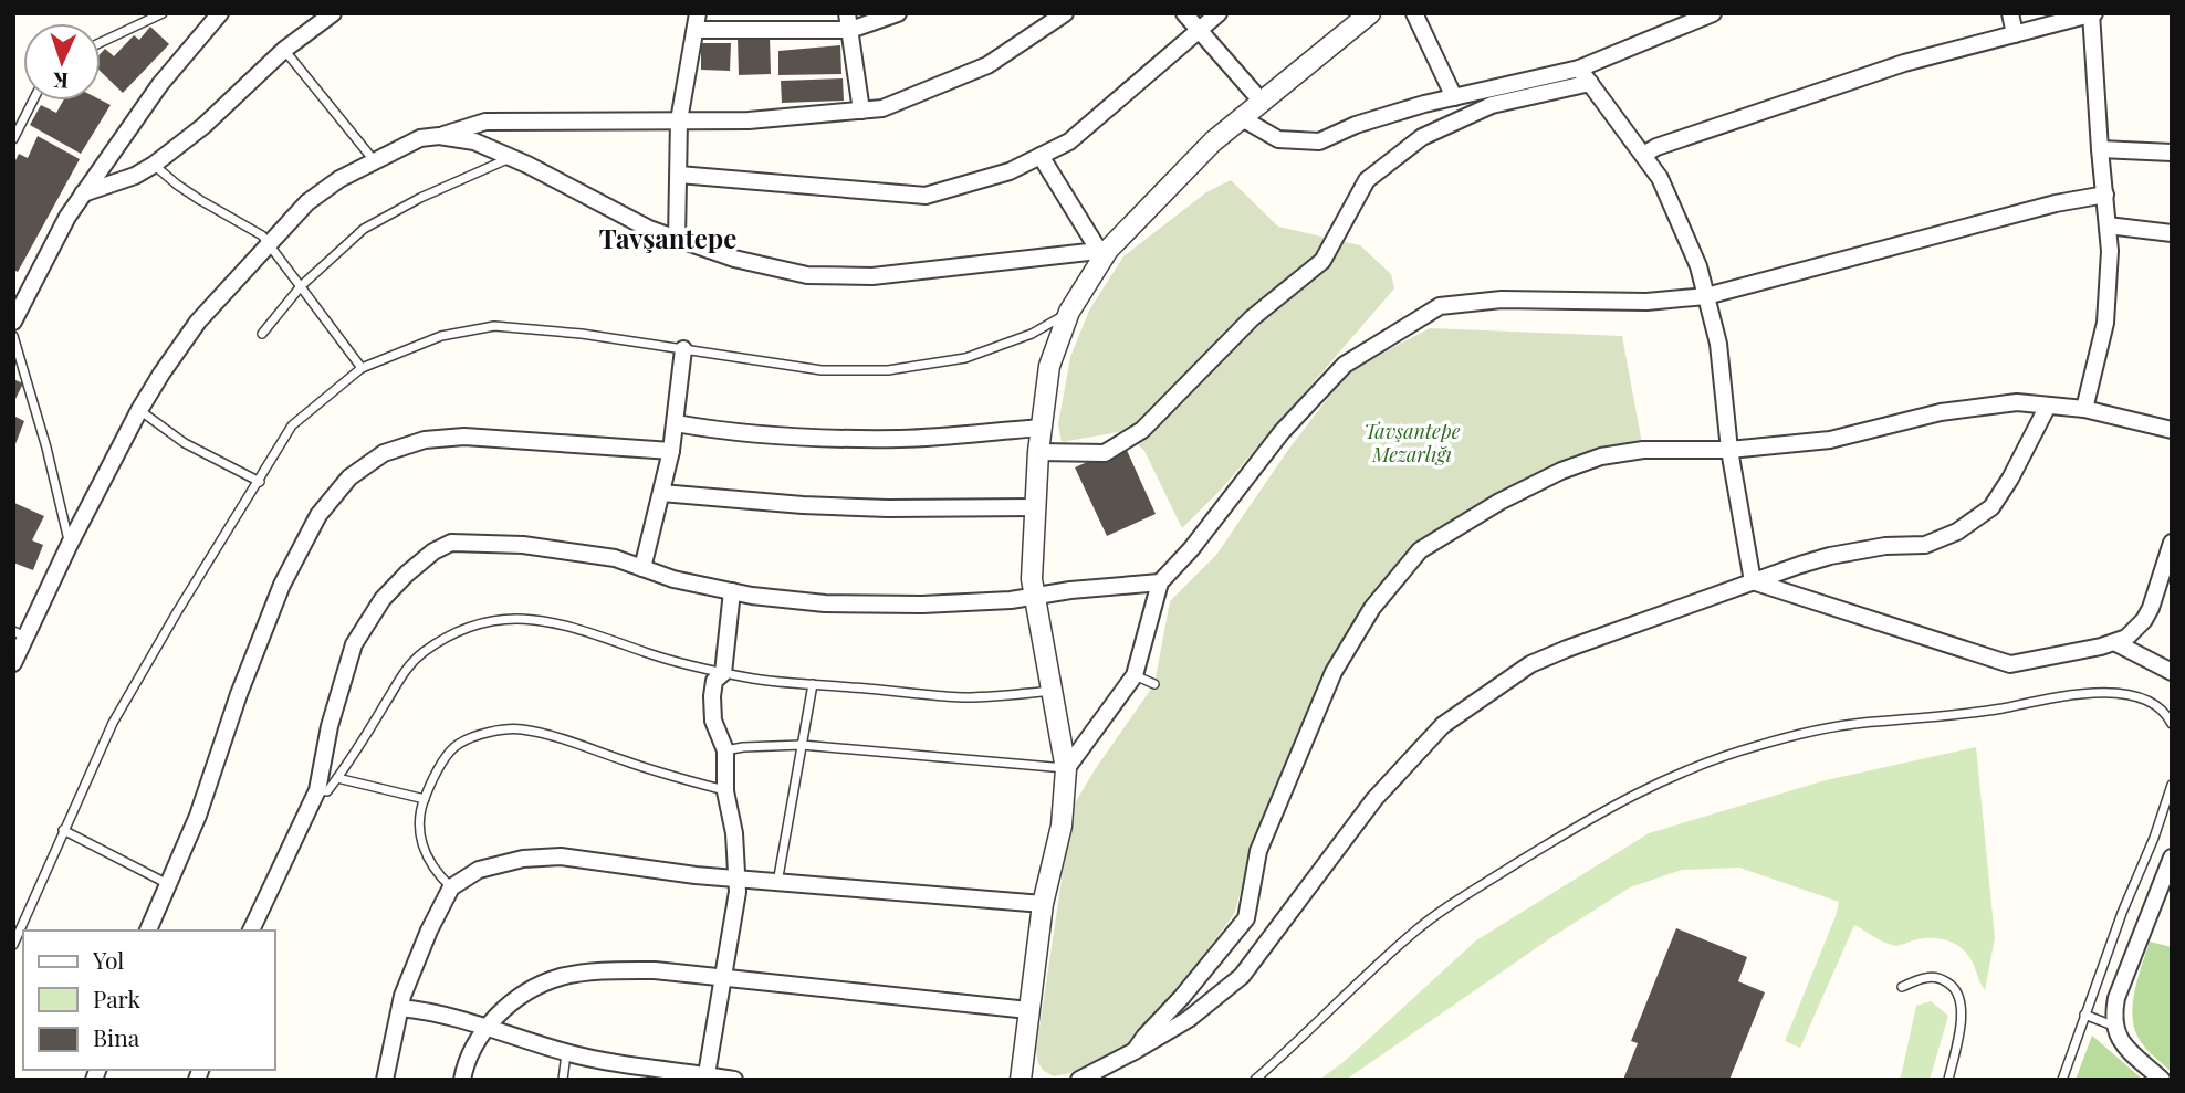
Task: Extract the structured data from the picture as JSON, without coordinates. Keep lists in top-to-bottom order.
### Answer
{
  "districts": ["Tavşantepe"],
  "parks": ["Tavşantepe Mezarlığı"],
  "legend": ["Yol", "Park", "Bina"],
  "north": "bottom"
}
